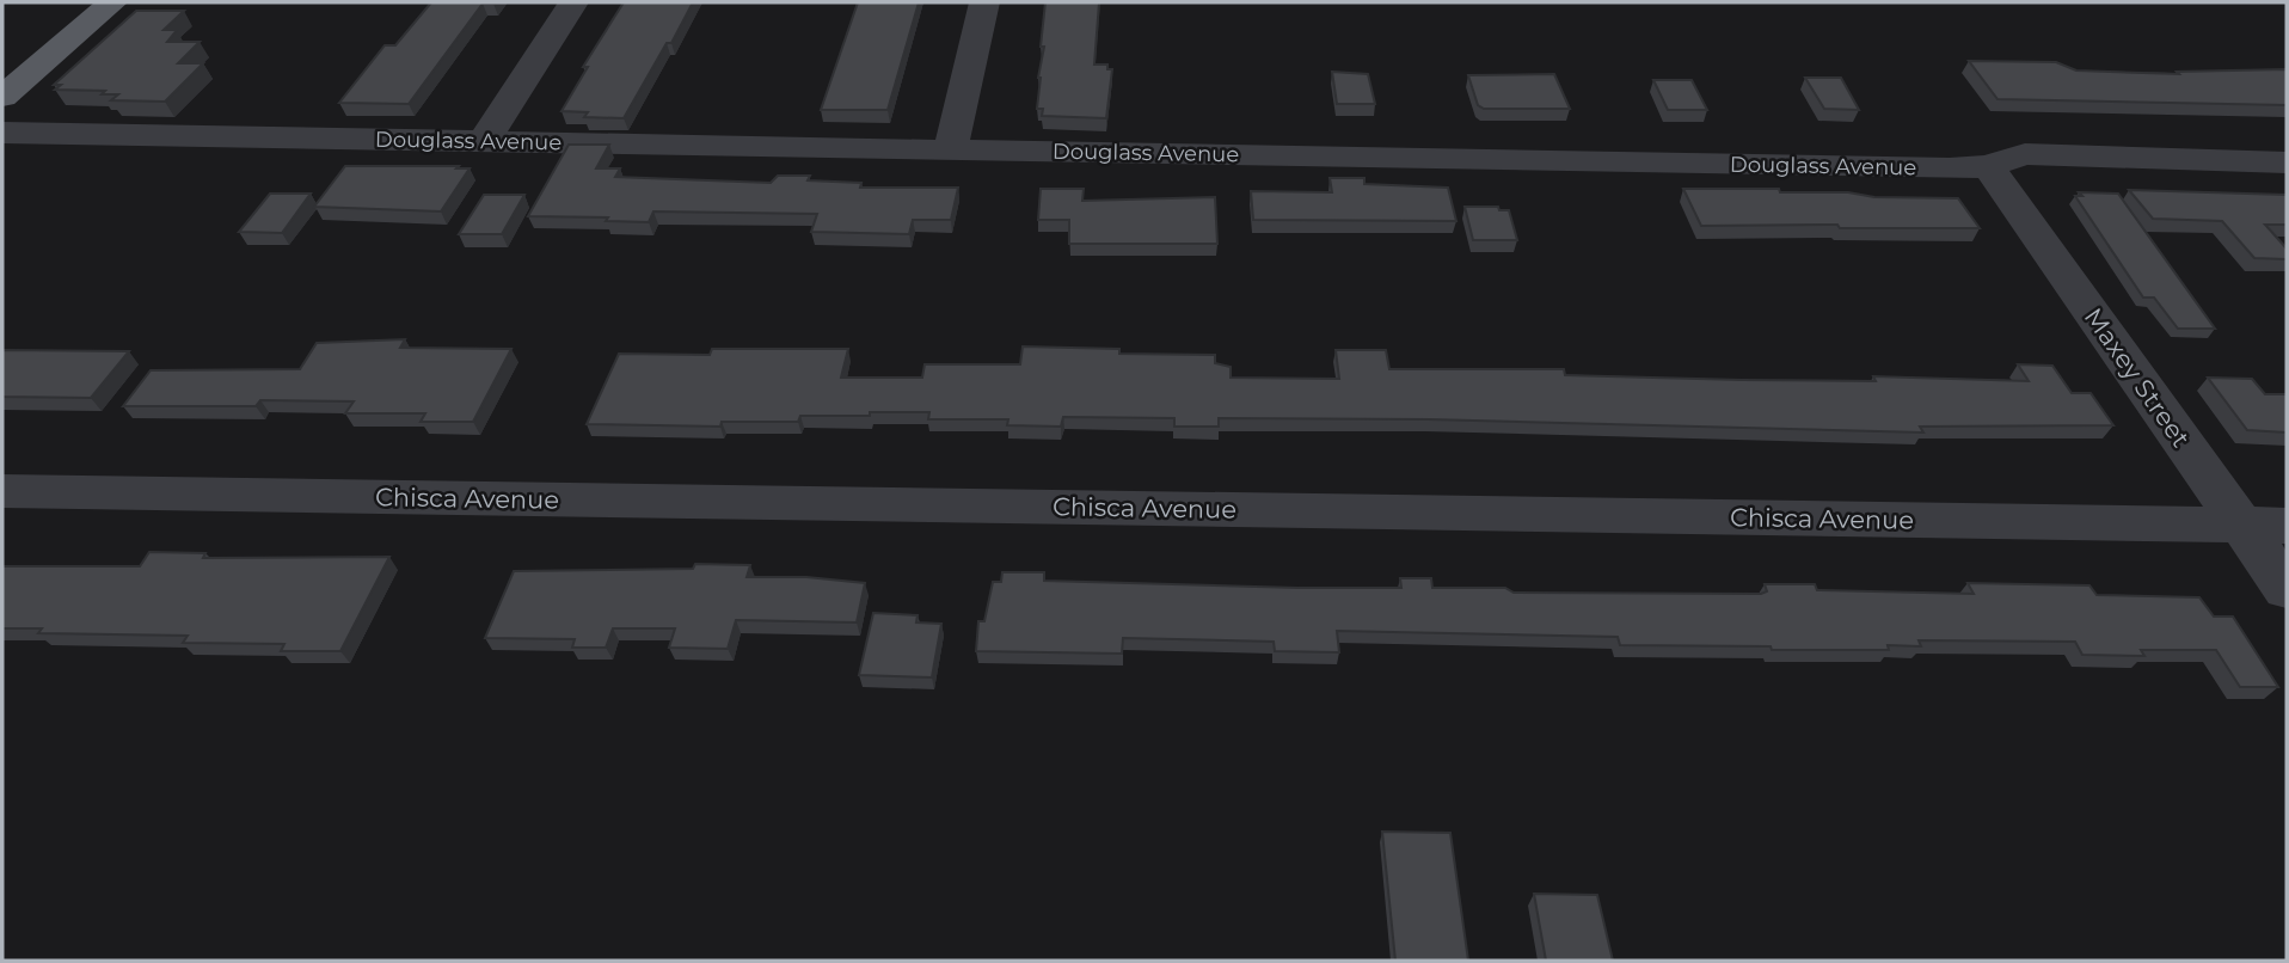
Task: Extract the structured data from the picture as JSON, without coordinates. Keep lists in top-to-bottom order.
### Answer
{
  "streets": {
    "street": ["Douglass Avenue", "Maxey Street", "Chisca Avenue"]
  },
  "crossings": [
    ["Douglass Avenue", "Maxey Street"],
    ["Maxey Street", "Chisca Avenue"]
  ]
}
